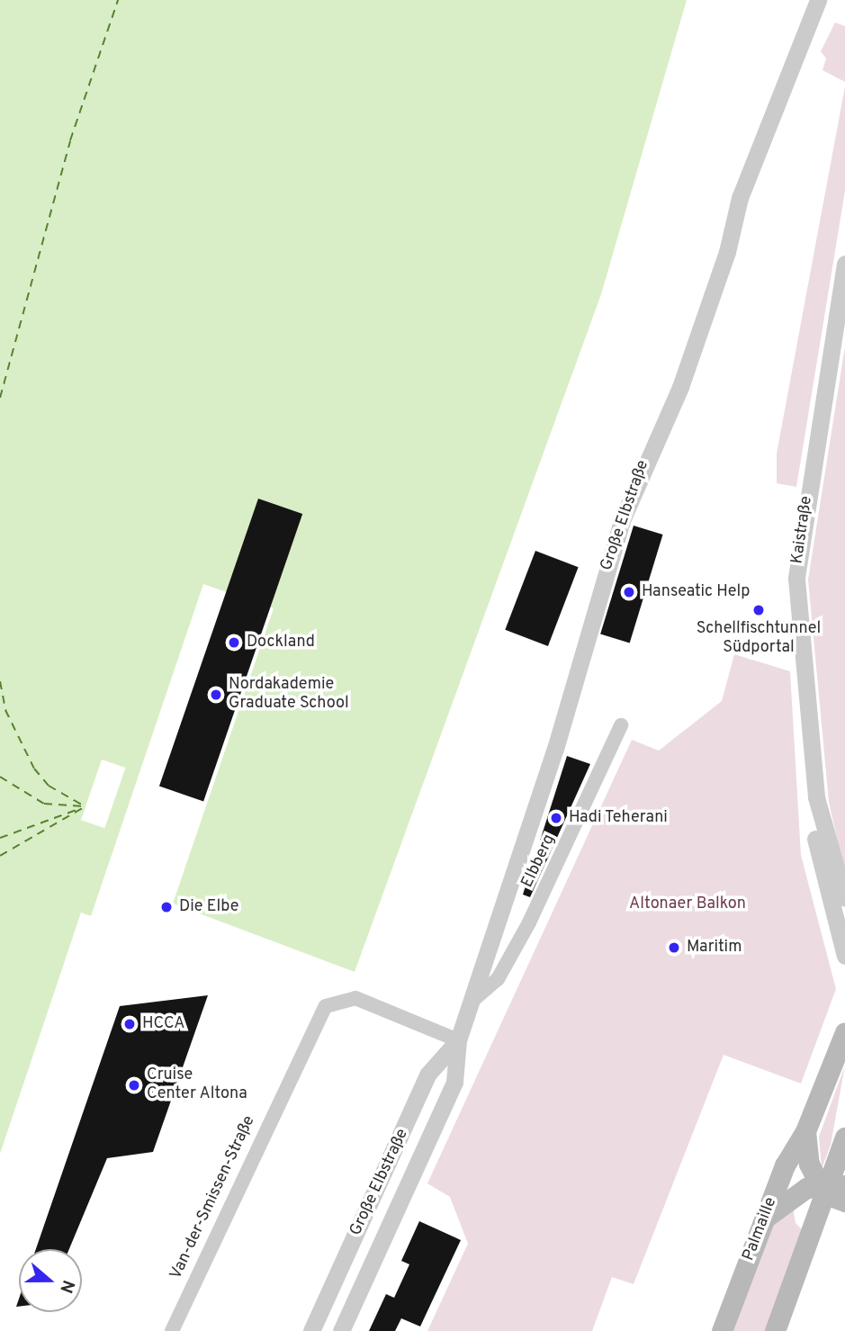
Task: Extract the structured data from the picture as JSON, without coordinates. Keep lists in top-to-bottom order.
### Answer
{
  "streets": {
    "main road": ["Palmaille"],
    "street": [
      "Große Elbstraße",
      "Kaistraße",
      "Elbberg",
      "Van-der-Smissen-Straße"
    ]
  },
  "crossings": [
    ["Große Elbstraße", "Elbberg"],
    ["Große Elbstraße", "Van-der-Smissen-Straße"]
  ],
  "parks": ["Altonaer Balkon"],
  "places": [
    "Hanseatic Help",
    "Schellfischtunnel Südportal",
    "Dockland",
    "Nordakademie Graduate School",
    "Hadi Teherani",
    "Die Elbe",
    "Maritim",
    "HCCA",
    "Cruise Center Altona"
  ],
  "north": "right"
}
